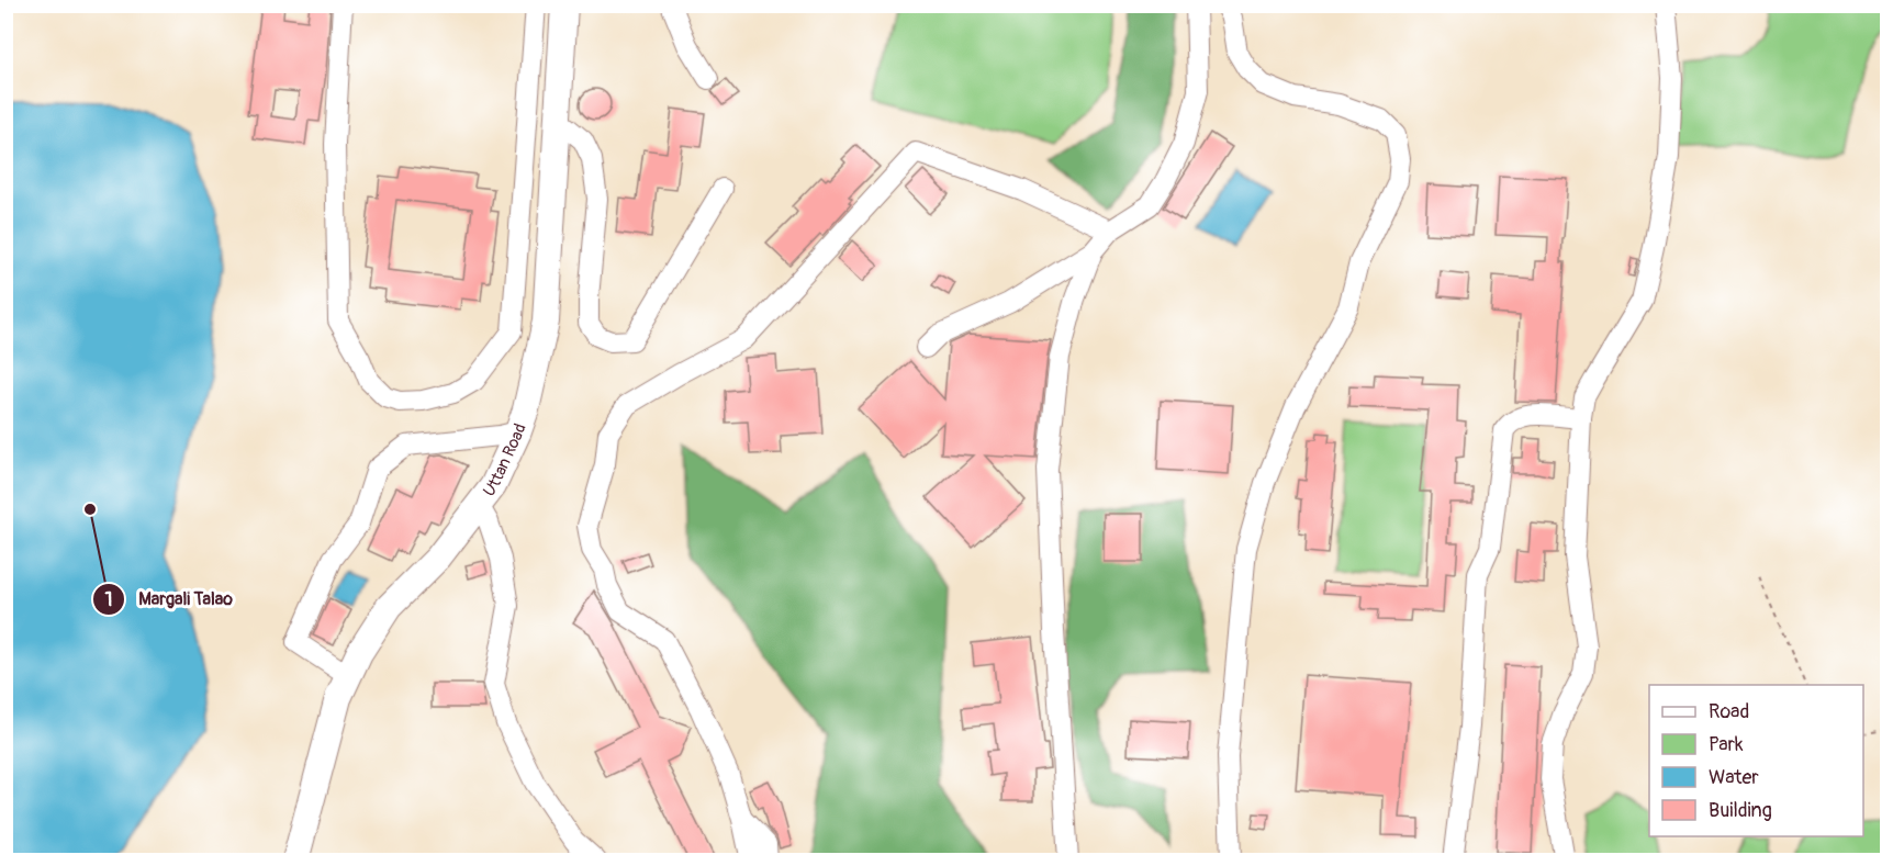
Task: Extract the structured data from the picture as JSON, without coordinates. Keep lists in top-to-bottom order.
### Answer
{
  "streets": {
    "main road": ["Uttan Road"]
  },
  "places": ["Margali Talao"],
  "legend": [
    "Road",
    "Park",
    "Water",
    "Building"
  ]
}
